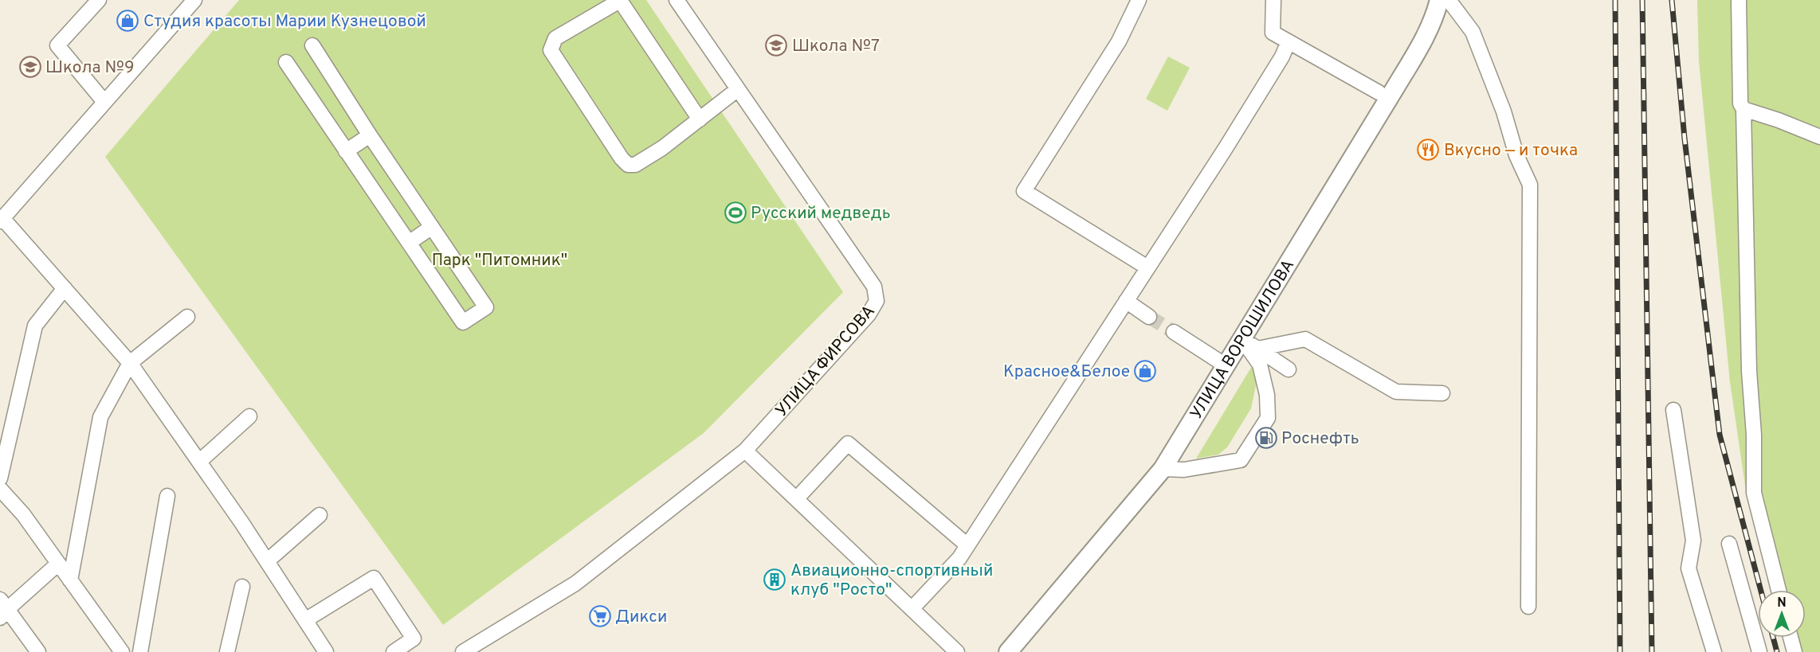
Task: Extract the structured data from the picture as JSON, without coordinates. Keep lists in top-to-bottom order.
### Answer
{
  "streets": {
    "main road": ["УЛИЦА ВОРОШИЛОВА"],
    "street": ["УЛИЦА ФИРСОВА"]
  },
  "parks": ["Парк \"Питомник\""],
  "places": {
    "shop": ["Студия красоты Марии Кузнецовой", "Красное&Белое"],
    "school or university": ["Школа №7", "Школа №9"],
    "restaurant": ["Вкусно — и точка"],
    "sports": ["Русский медведь"],
    "fuel station": ["Роснефть"],
    "building": ["Авиационно-спортивный клуб \"Росто\""],
    "supermarket": ["Дикси"]
  },
  "north": "top"
}
